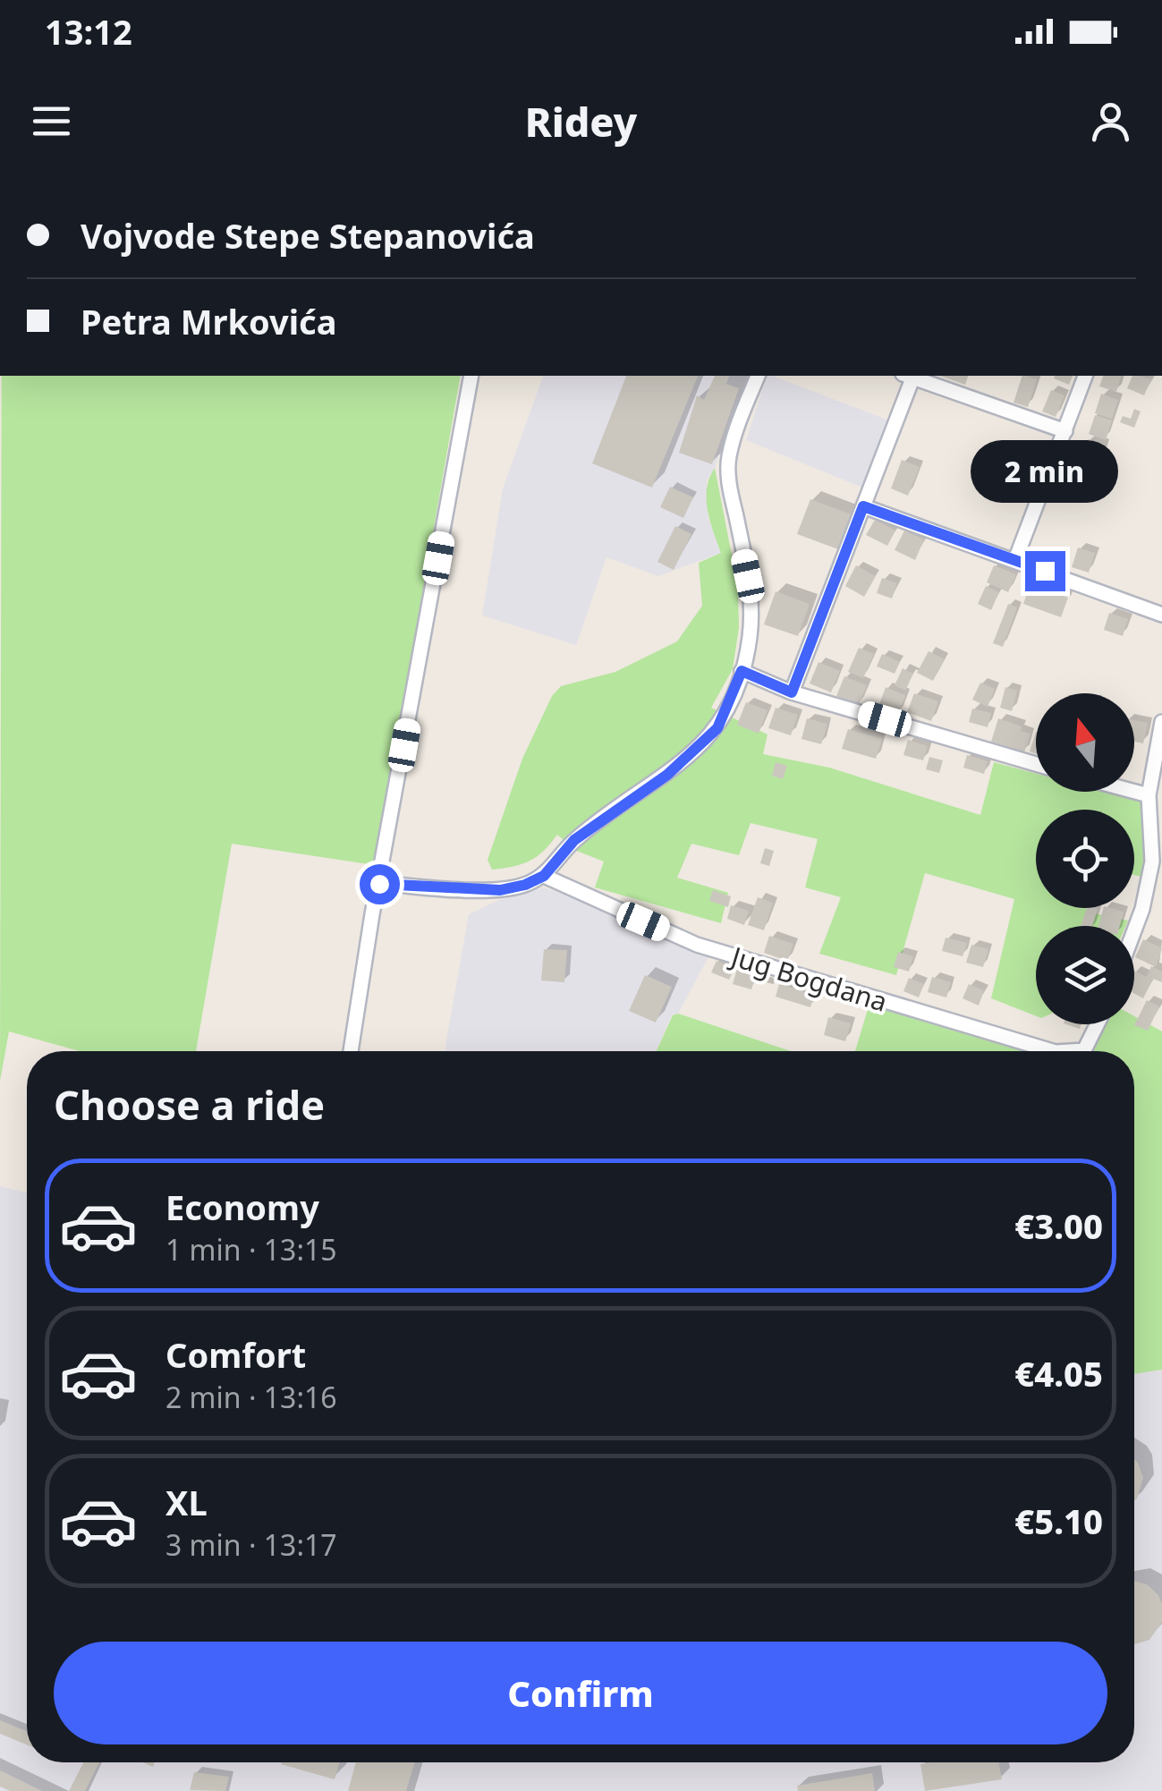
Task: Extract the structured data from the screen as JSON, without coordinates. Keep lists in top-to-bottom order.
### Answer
{
  "streets": {
    "street": ["Jug Bogdana"]
  },
  "north": "top",
  "page": {
    "status": "13:12",
    "header": "Ridey",
    "banner": ["Vojvode Stepe Stepanovića", "Petra Mrkovića"],
    "bubble": "2 min",
    "heading": "Choose a ride",
    "list": [
      {
        "name": "Economy",
        "note": "1 min · 13:15",
        "value": "€3.00"
      },
      {
        "name": "Comfort",
        "note": "2 min · 13:16",
        "value": "€4.05"
      },
      {
        "name": "XL",
        "note": "3 min · 13:17",
        "value": "€5.10"
      }
    ],
    "buttons": "Confirm"
  }
}
